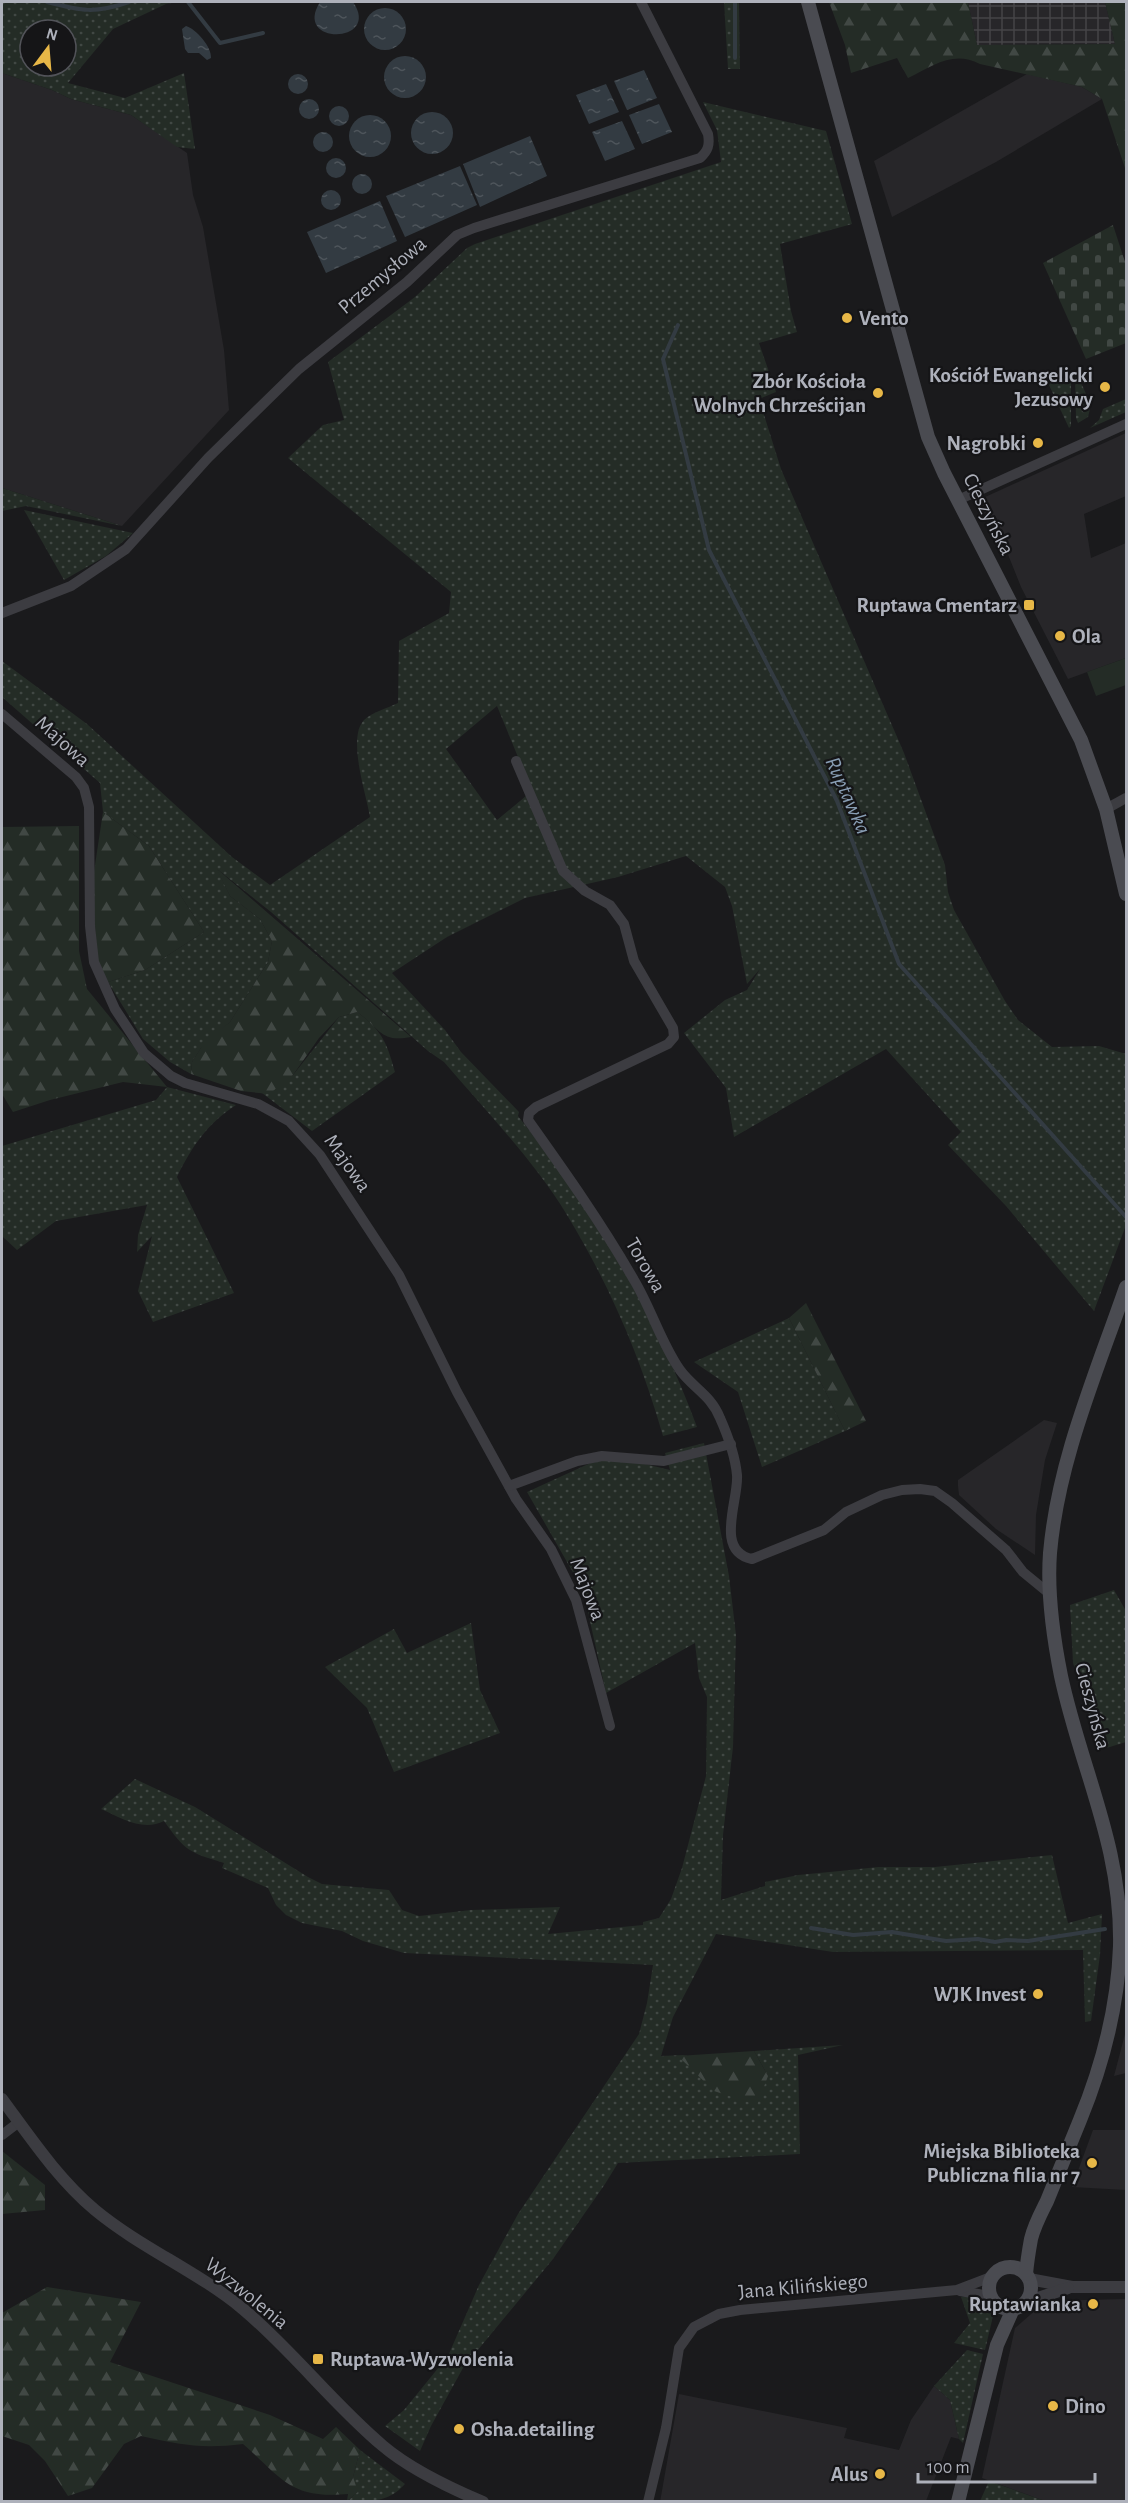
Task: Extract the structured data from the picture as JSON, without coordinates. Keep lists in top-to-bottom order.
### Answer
{
  "streets": {
    "main road": ["Cieszyńska"],
    "street": [
      "Przemysłowa",
      "Majowa",
      "Torowa",
      "Jana Kilińskiego",
      "Wyzwolenia"
    ]
  },
  "crossings": [
    ["Cieszyńska", "Torowa"],
    ["Cieszyńska", "Jana Kilińskiego"]
  ],
  "water": ["Ruptawka"],
  "places": {
    "other": [
      "Vento",
      "Kościół Ewangelicki Jezusowy",
      "Zbór Kościoła Wolnych Chrześcijan",
      "Nagrobki",
      "Ola",
      "WJK Invest",
      "Miejska Biblioteka Publiczna filia nr 7",
      "Ruptawianka",
      "Dino",
      "Osha.detailing",
      "Alus"
    ],
    "transit": ["Ruptawa Cmentarz", "Ruptawa-Wyzwolenia"]
  },
  "scale_bar": "100 m",
  "north": "top"
}
